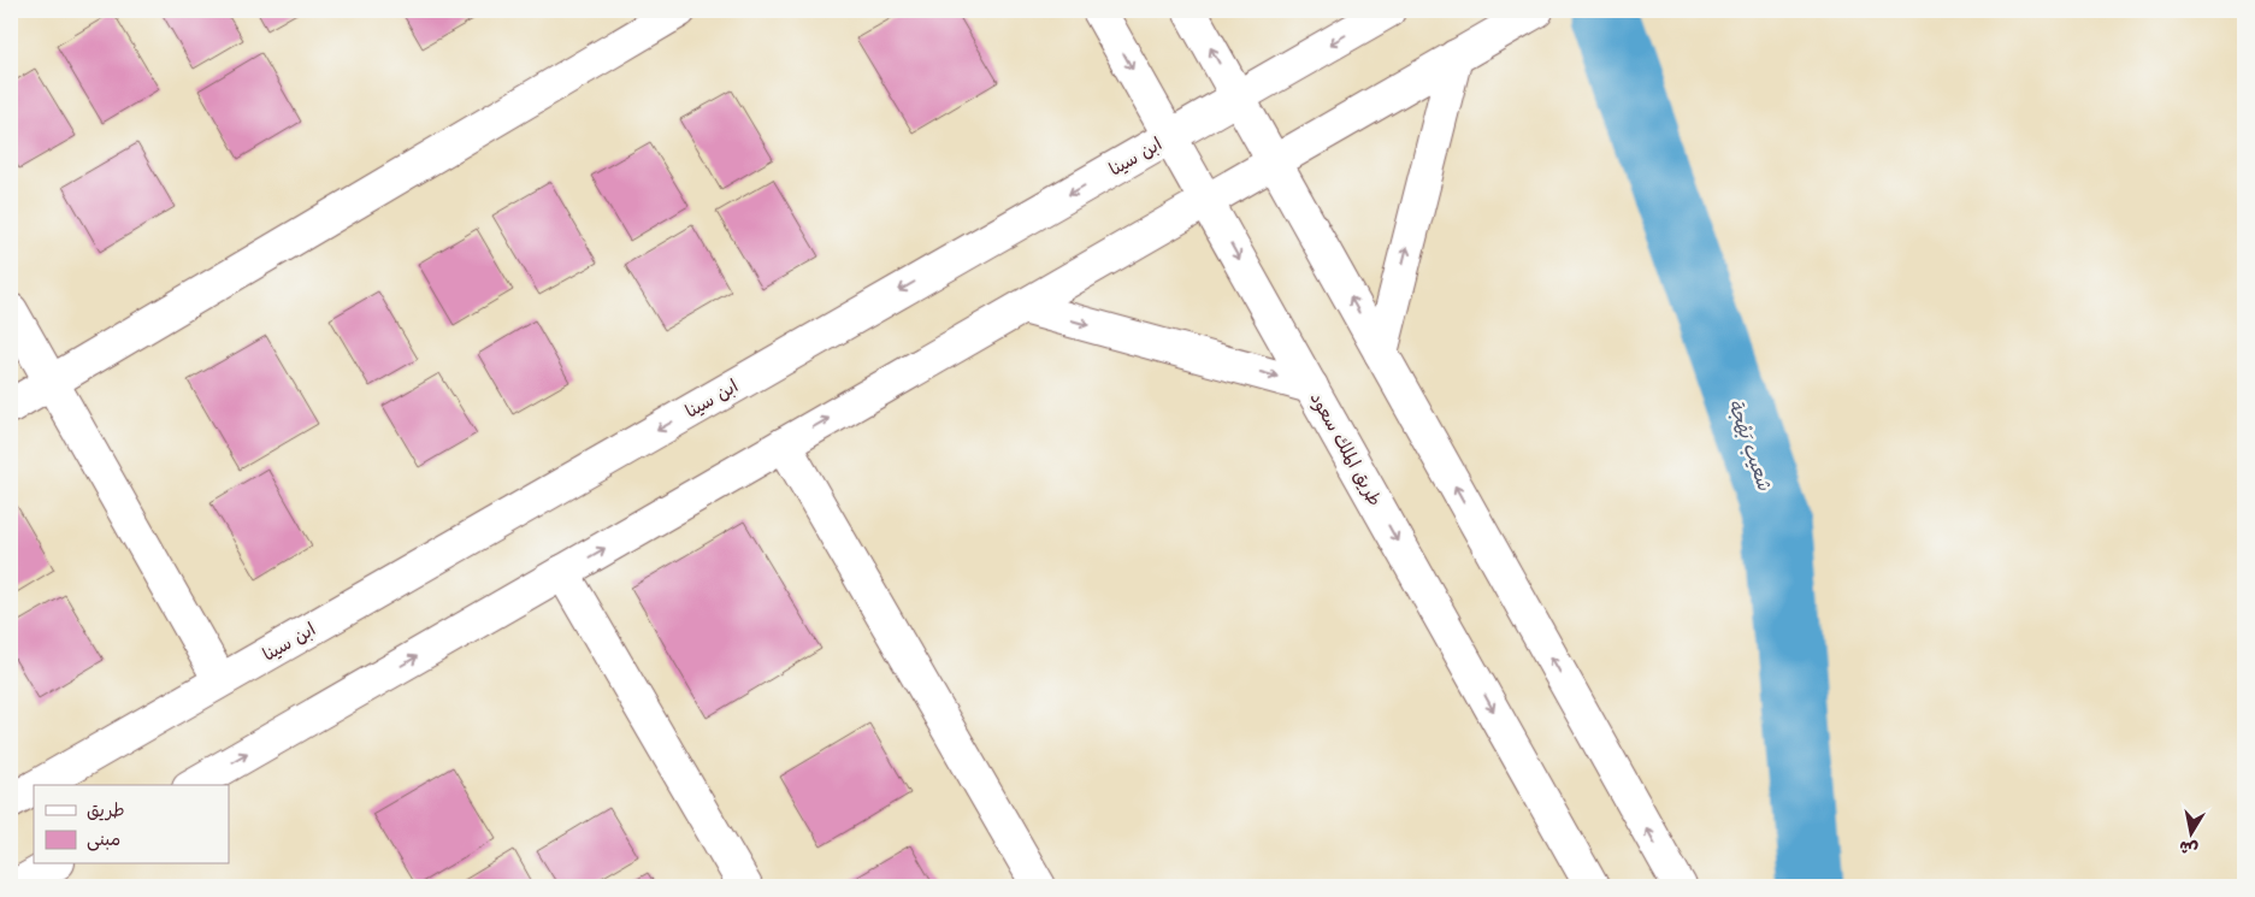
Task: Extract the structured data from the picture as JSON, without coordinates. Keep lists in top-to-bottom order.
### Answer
{
  "streets": {
    "street": ["ابن سينا", "طريق الملك سعود"]
  },
  "crossings": [
    ["ابن سينا", "طريق الملك سعود"]
  ],
  "water": ["شعيب بَهْجة"],
  "legend": ["طريق", "مبنى"],
  "north": "bottom"
}
